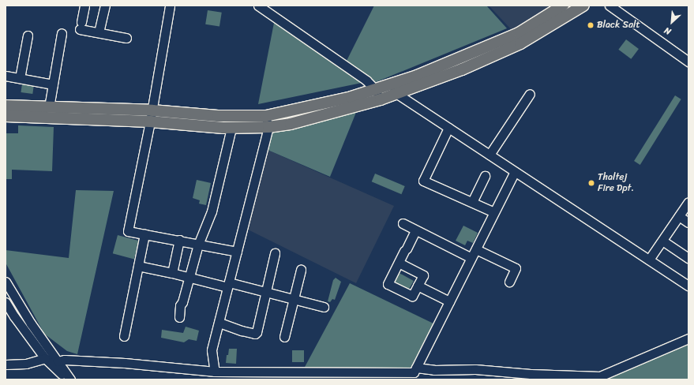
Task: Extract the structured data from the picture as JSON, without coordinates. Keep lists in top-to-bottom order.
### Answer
{
  "places": ["Black Salt", "Thaltej Fire Dpt."],
  "north": "bottom left"
}
